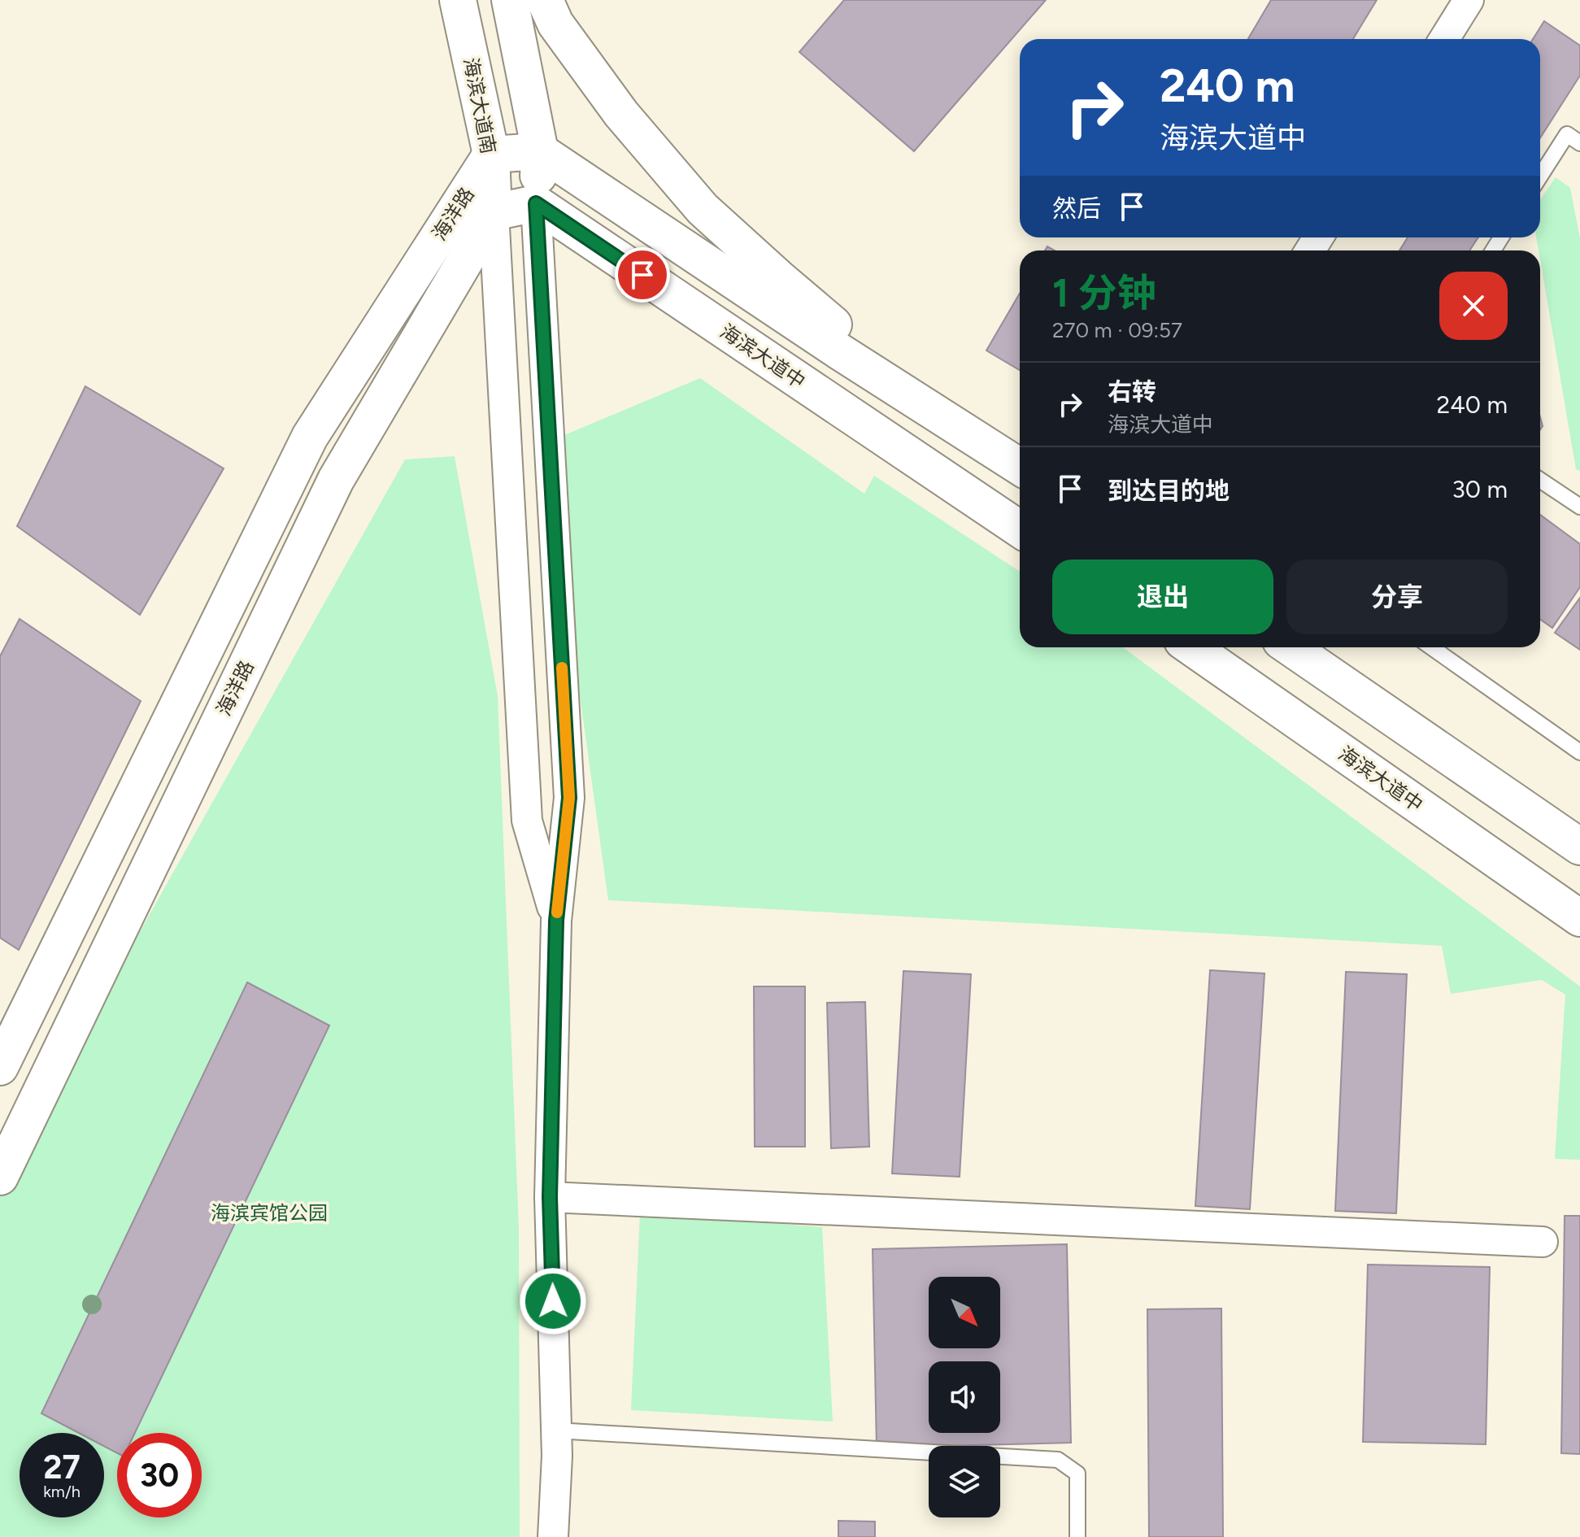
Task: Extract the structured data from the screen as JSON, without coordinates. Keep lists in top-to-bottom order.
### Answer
{
  "streets": {
    "main road": ["海滨大道南", "海洋路", "海滨大道中"]
  },
  "crossings": [
    ["海滨大道南", "海洋路"]
  ],
  "parks": ["海滨宾馆公园"],
  "north": "bottom right",
  "page": {
    "turn": ["240 m", "海滨大道中"],
    "then": "然后",
    "heading": ["1 分钟", "270 m · 09:57"],
    "list": [
      {
        "name": "右转",
        "note": "海滨大道中",
        "value": "240 m"
      },
      {
        "name": "到达目的地",
        "value": "30 m"
      }
    ],
    "buttons": ["退出", "分享"],
    "speed": "27 km/h",
    "limit": "30"
  }
}
